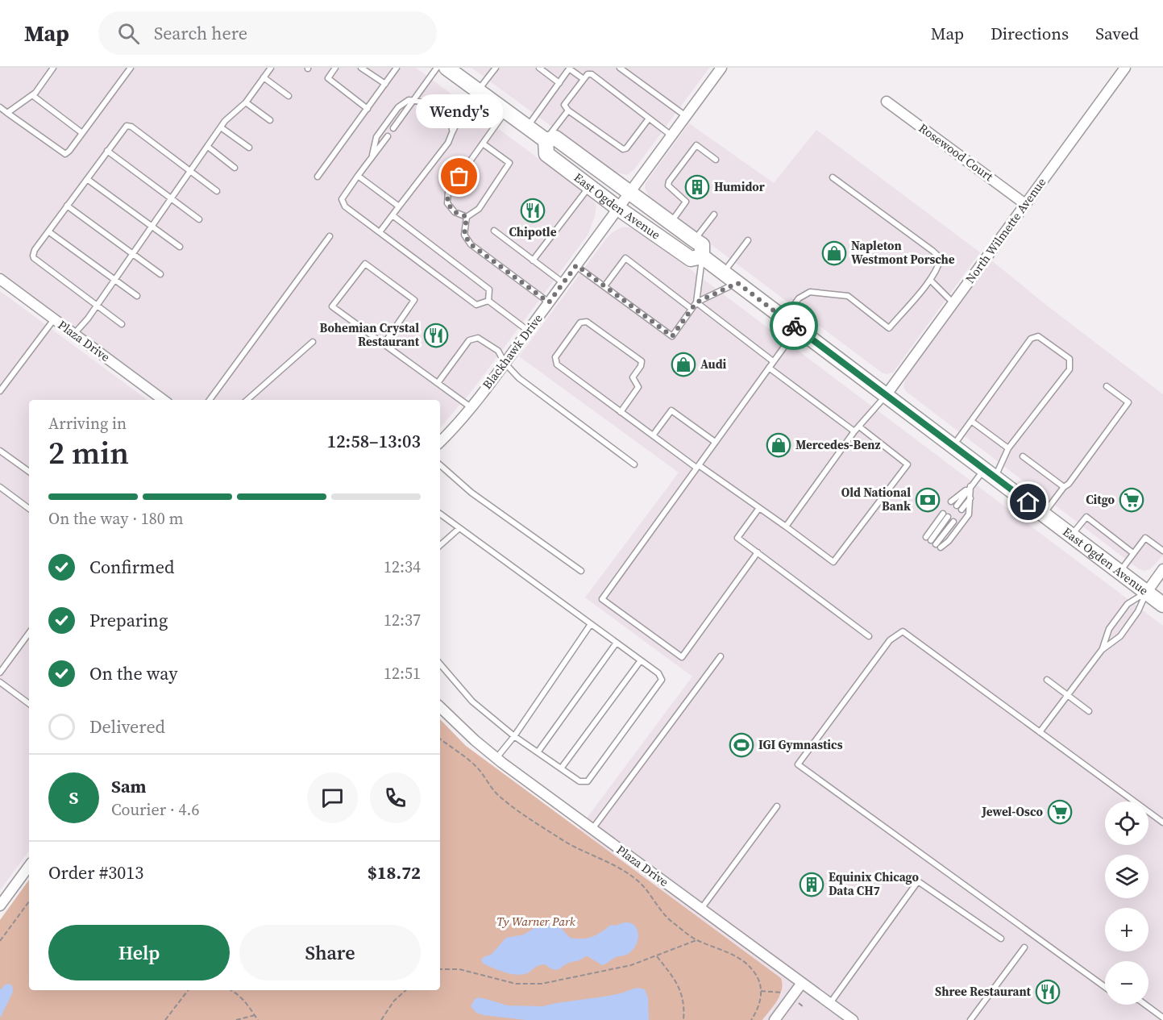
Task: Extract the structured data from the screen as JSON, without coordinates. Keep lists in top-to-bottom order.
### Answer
{
  "streets": {
    "main road": ["East Ogden Avenue"],
    "street": [
      "Rosewood Court",
      "North Wilmette Avenue",
      "Plaza Drive",
      "Blackhawk Drive"
    ]
  },
  "crossings": [
    ["Rosewood Court", "North Wilmette Avenue"],
    ["East Ogden Avenue", "North Wilmette Avenue"],
    ["East Ogden Avenue", "Blackhawk Drive"]
  ],
  "parks": ["Ty Warner Park"],
  "places": {
    "other": ["Wendy's"],
    "building": ["Humidor", "Equinix Chicago Data CH7"],
    "restaurant": ["Chipotle", "Bohemian Crystal Restaurant", "Shree Restaurant"],
    "shop": ["Napleton Westmont Porsche", "Audi", "Mercedes-Benz"],
    "bank": ["Old National Bank"],
    "supermarket": ["Citgo", "Jewel-Osco"],
    "sports": ["IGI Gymnastics"]
  },
  "page": {
    "header": "Map",
    "search": "Search here",
    "nav": ["Map", "Directions", "Saved"],
    "bubble": "Wendy's",
    "heading": ["2 min", "Arriving in", "12:58–13:03"],
    "panel": [
      "Sam",
      "Courier · 4.6",
      "Order #3013",
      "$18.72"
    ],
    "bar": "On the way · 180 m",
    "list": [
      ["Confirmed", "12:34"],
      ["Preparing", "12:37"],
      ["On the way", "12:51"],
      "Delivered"
    ],
    "round": "S",
    "map_buttons": ["+", "−"],
    "buttons": ["Help", "Share"]
  }
}
